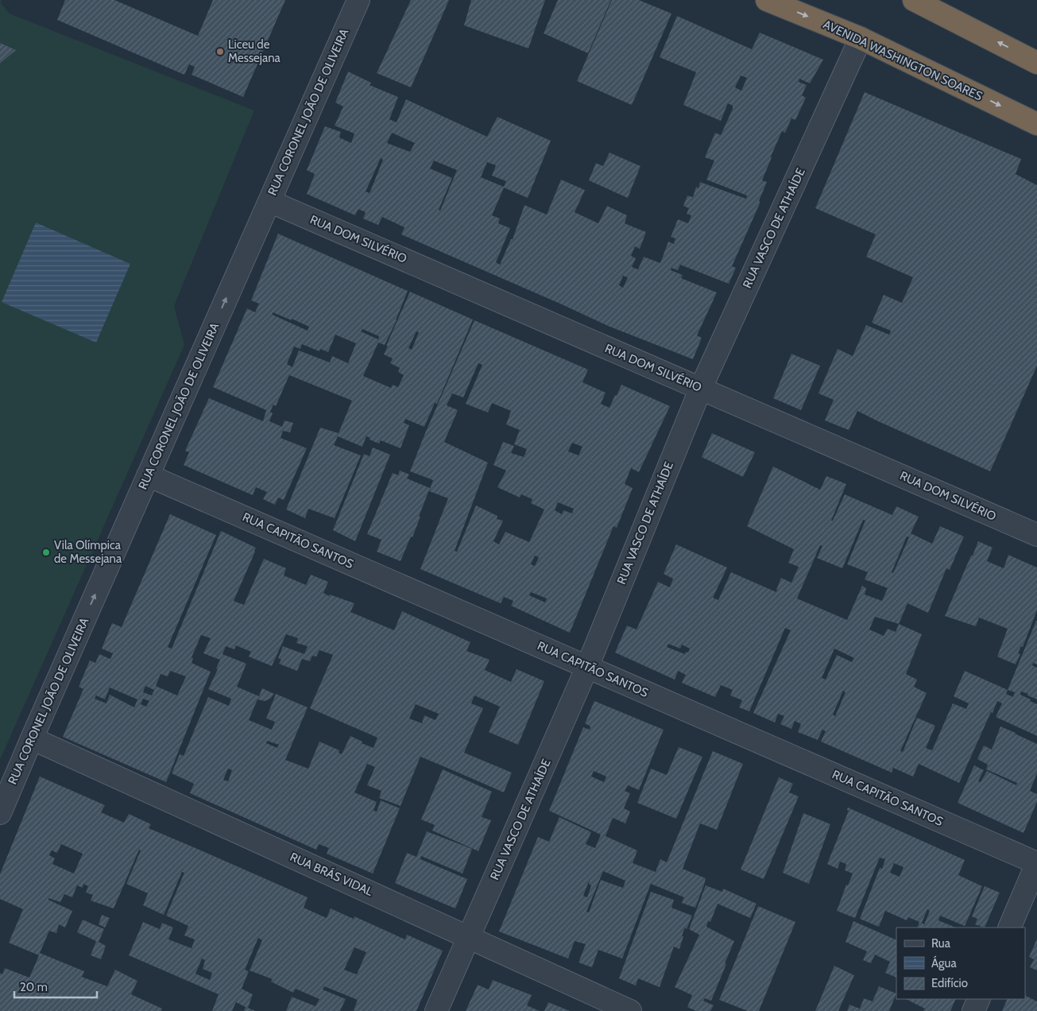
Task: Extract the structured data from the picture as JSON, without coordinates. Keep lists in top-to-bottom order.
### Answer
{
  "streets": {
    "highway": ["AVENIDA WASHINGTON SOARES"],
    "street": [
      "RUA CORONEL JOÃO DE OLIVEIRA",
      "RUA VASCO DE ATHAÍDE",
      "RUA DOM SILVÉRIO",
      "RUA CAPITÃO SANTOS",
      "RUA BRÁS VIDAL"
    ]
  },
  "crossings": [
    ["AVENIDA WASHINGTON SOARES", "RUA VASCO DE ATHAÍDE"],
    ["RUA CORONEL JOÃO DE OLIVEIRA", "RUA DOM SILVÉRIO"],
    ["RUA CORONEL JOÃO DE OLIVEIRA", "RUA CAPITÃO SANTOS"],
    ["RUA CORONEL JOÃO DE OLIVEIRA", "RUA BRÁS VIDAL"],
    ["RUA VASCO DE ATHAÍDE", "RUA DOM SILVÉRIO"],
    ["RUA VASCO DE ATHAÍDE", "RUA CAPITÃO SANTOS"],
    ["RUA VASCO DE ATHAÍDE", "RUA BRÁS VIDAL"]
  ],
  "one_way": ["RUA CORONEL JOÃO DE OLIVEIRA"],
  "places": ["Liceu de Messejana", "Vila Olímpica de Messejana"],
  "legend": ["Rua", "Água", "Edifício"],
  "scale_bar": "20 m"
}
